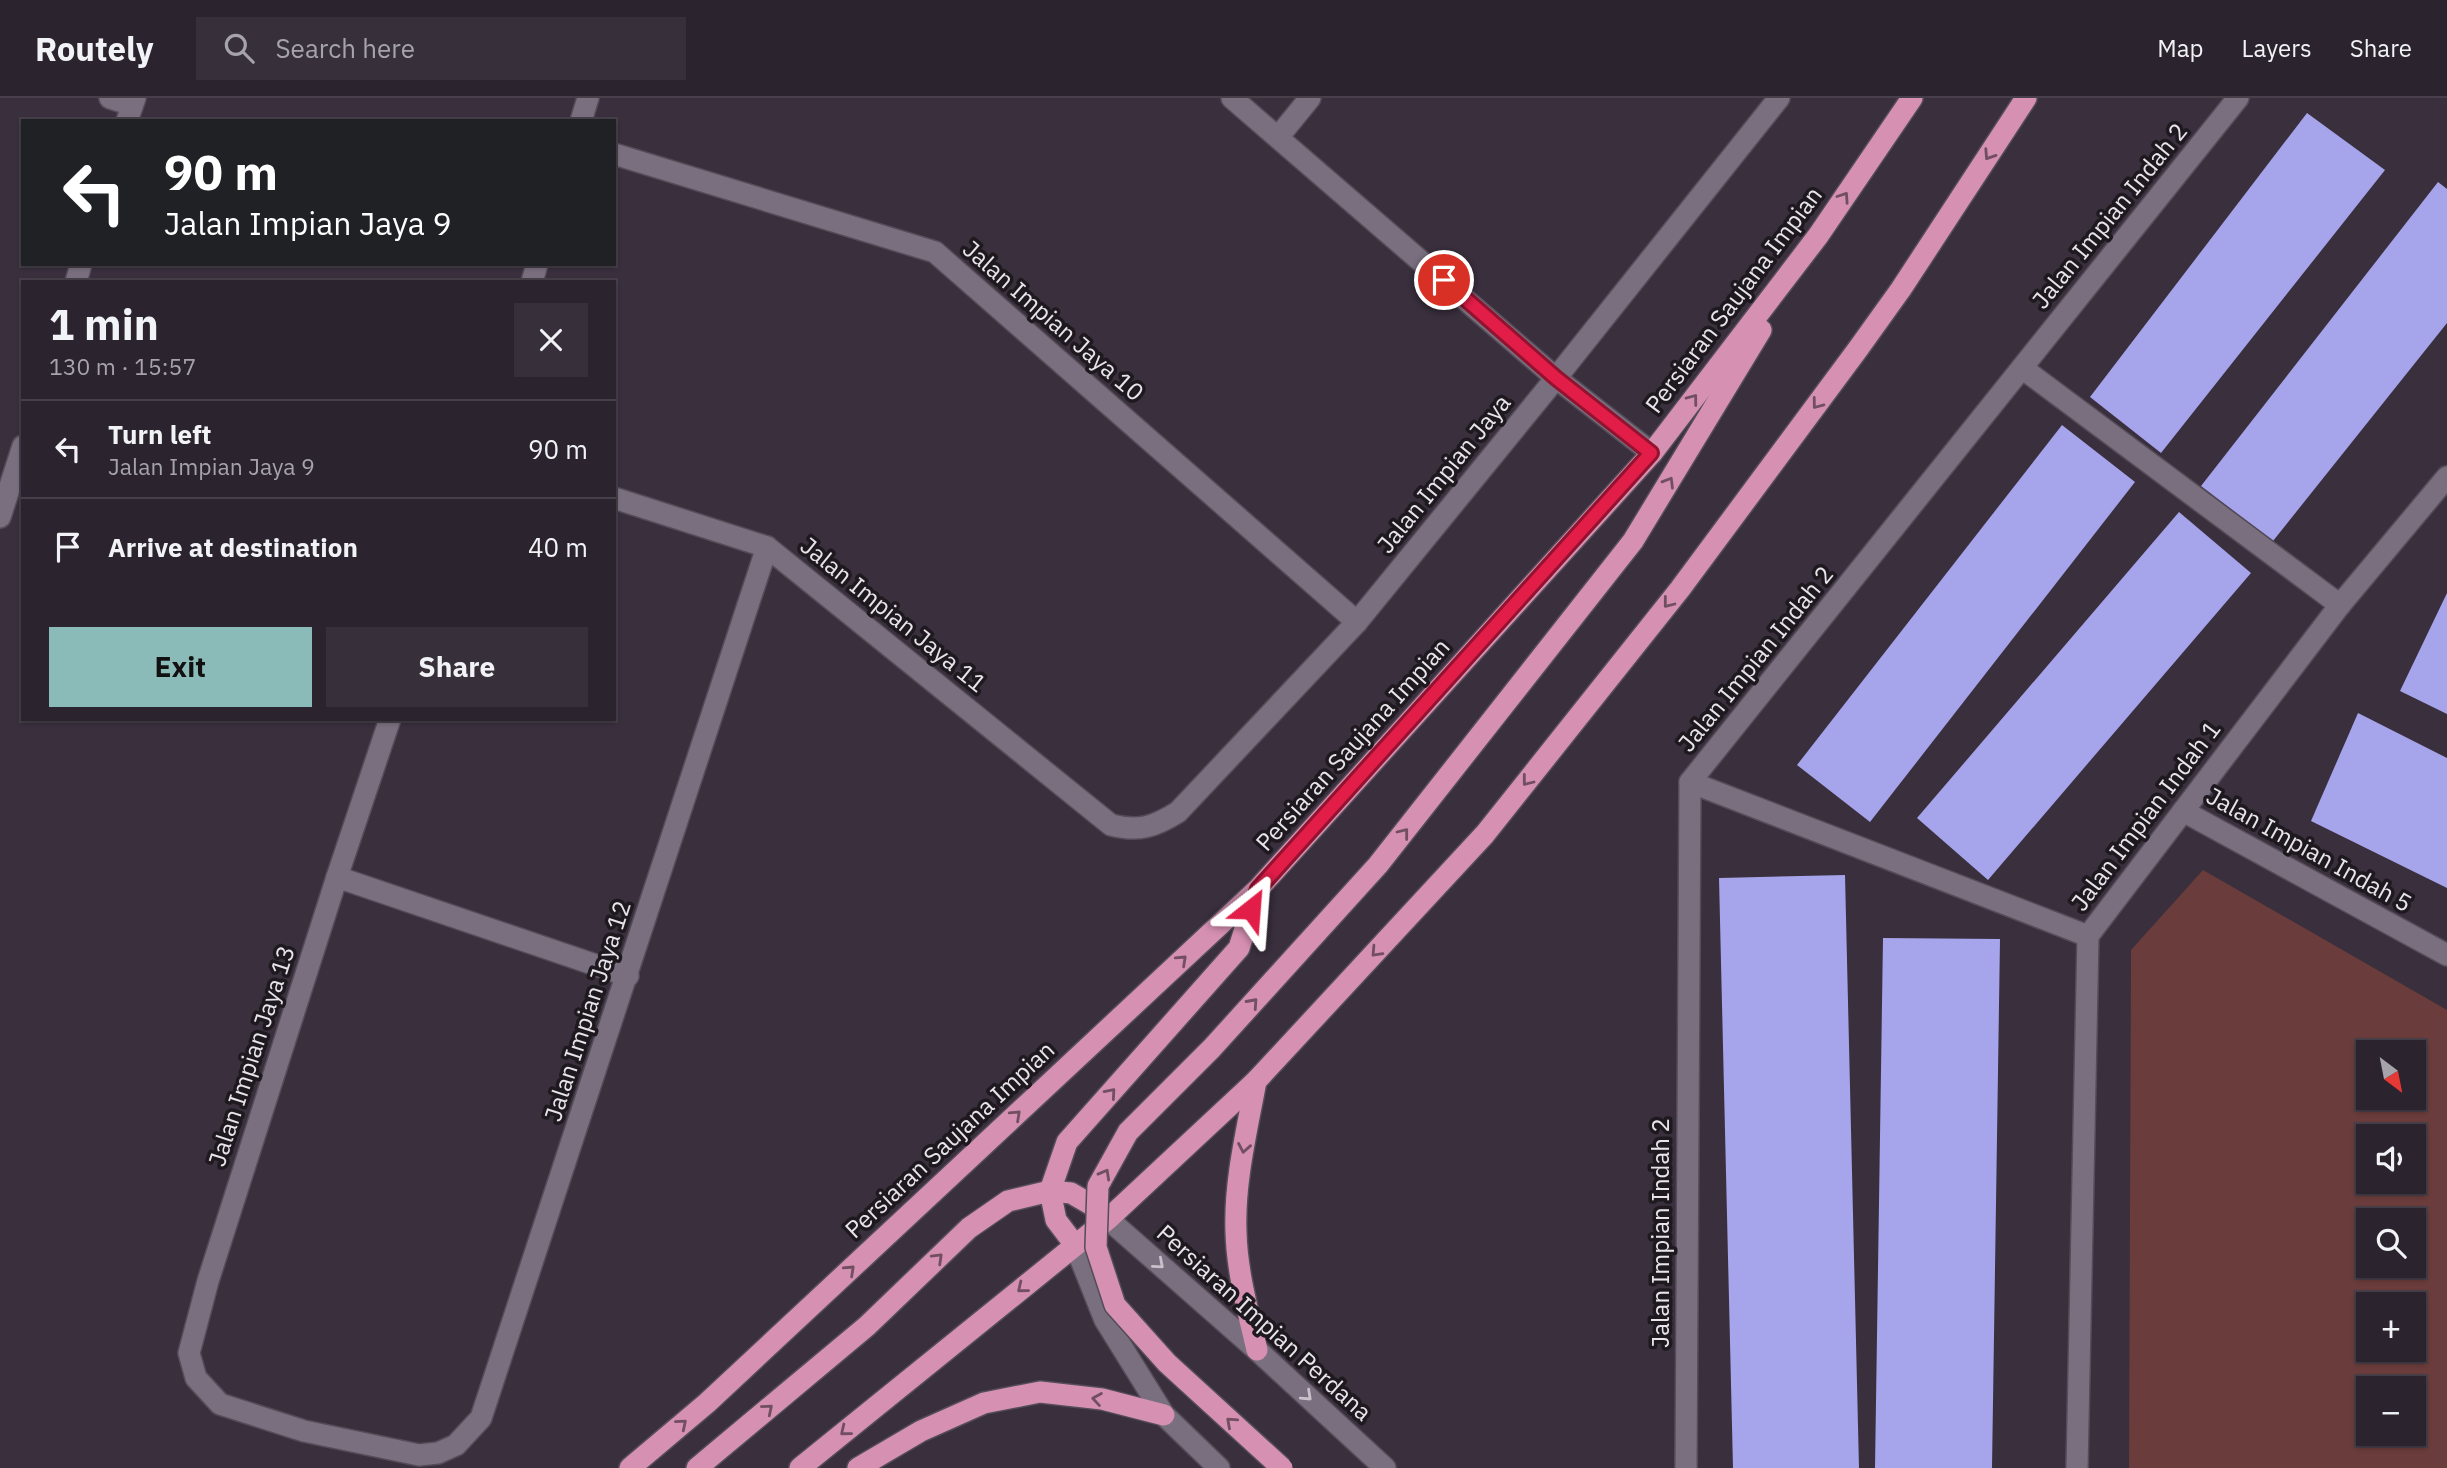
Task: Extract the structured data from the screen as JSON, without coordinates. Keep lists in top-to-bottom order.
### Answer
{
  "streets": {
    "highway": ["Persiaran Saujana Impian"],
    "street": [
      "Jalan Impian Indah 2",
      "Jalan Impian Jaya 10",
      "Jalan Impian Jaya",
      "Jalan Impian Jaya 11",
      "Jalan Impian Indah 1",
      "Jalan Impian Indah 5",
      "Jalan Impian Jaya 12",
      "Jalan Impian Jaya 13",
      "Persiaran Impian Perdana"
    ]
  },
  "crossings": [
    ["Jalan Impian Jaya 10", "Jalan Impian Jaya"],
    ["Jalan Impian Jaya", "Jalan Impian Jaya 11"],
    ["Jalan Impian Jaya 11", "Jalan Impian Jaya 12"],
    ["Jalan Impian Indah 1", "Jalan Impian Indah 5"],
    ["Jalan Impian Jaya 12", "Jalan Impian Jaya 13"]
  ],
  "north": "bottom right",
  "page": {
    "header": "Routely",
    "search": "Search here",
    "nav": ["Map", "Layers", "Share"],
    "turn": ["90 m", "Jalan Impian Jaya 9"],
    "heading": ["1 min", "130 m · 15:57"],
    "list": [
      {
        "name": "Turn left",
        "note": "Jalan Impian Jaya 9",
        "value": "90 m"
      },
      {
        "name": "Arrive at destination",
        "value": "40 m"
      }
    ],
    "buttons": ["Exit", "Share"],
    "map_buttons": ["+", "−"]
  }
}
